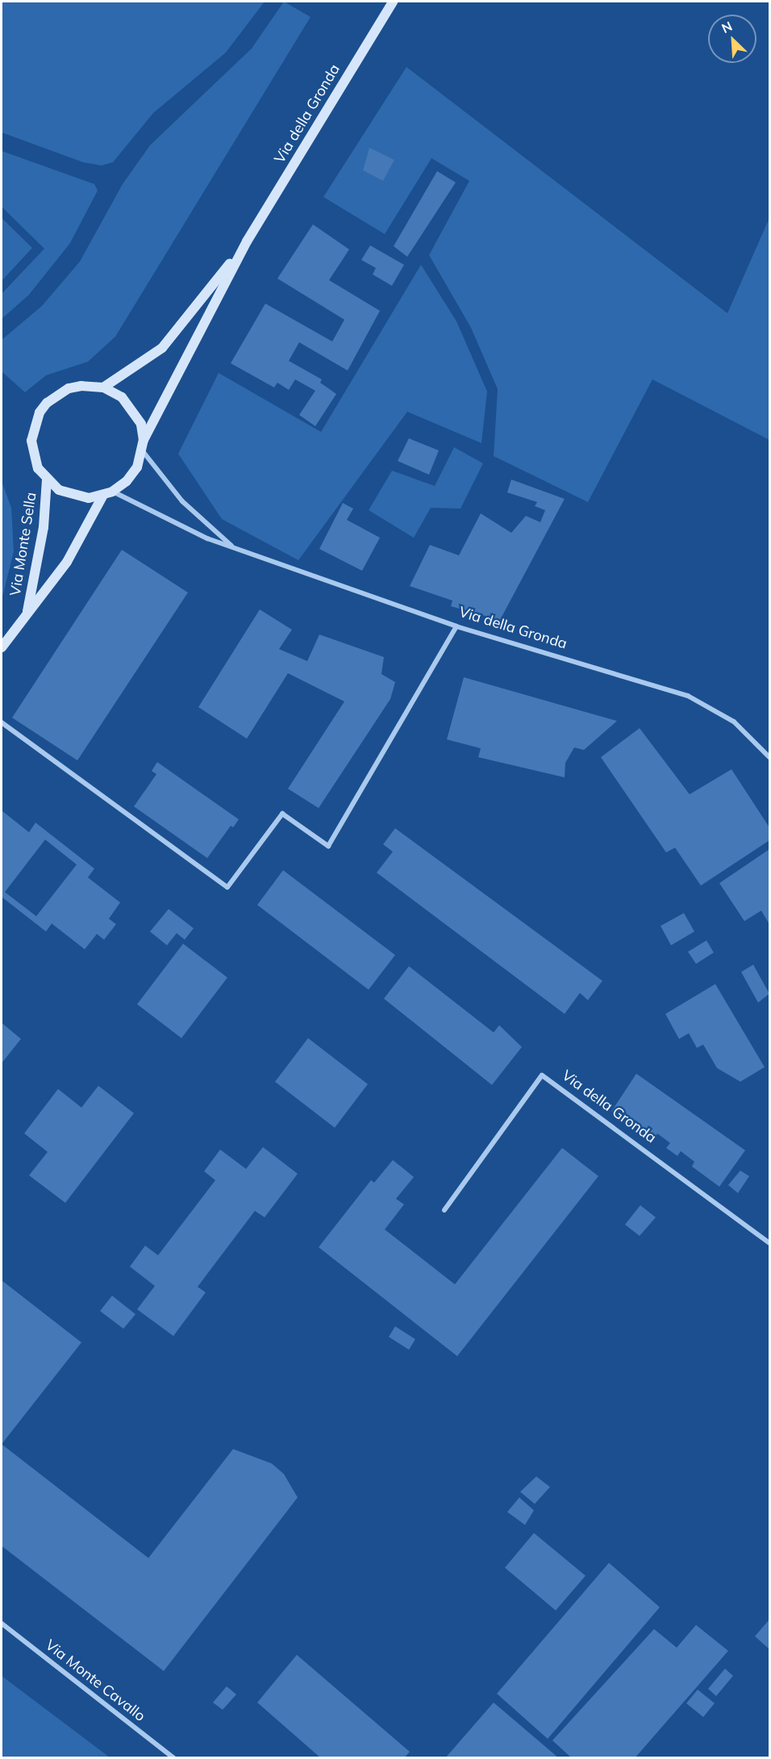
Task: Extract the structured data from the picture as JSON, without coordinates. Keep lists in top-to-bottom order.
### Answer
{
  "streets": {
    "street": ["Via della Gronda", "Via Monte Sella", "Via Monte Cavallo"]
  },
  "crossings": [
    ["Via della Gronda", "Via Monte Sella"]
  ],
  "north": "top left"
}
